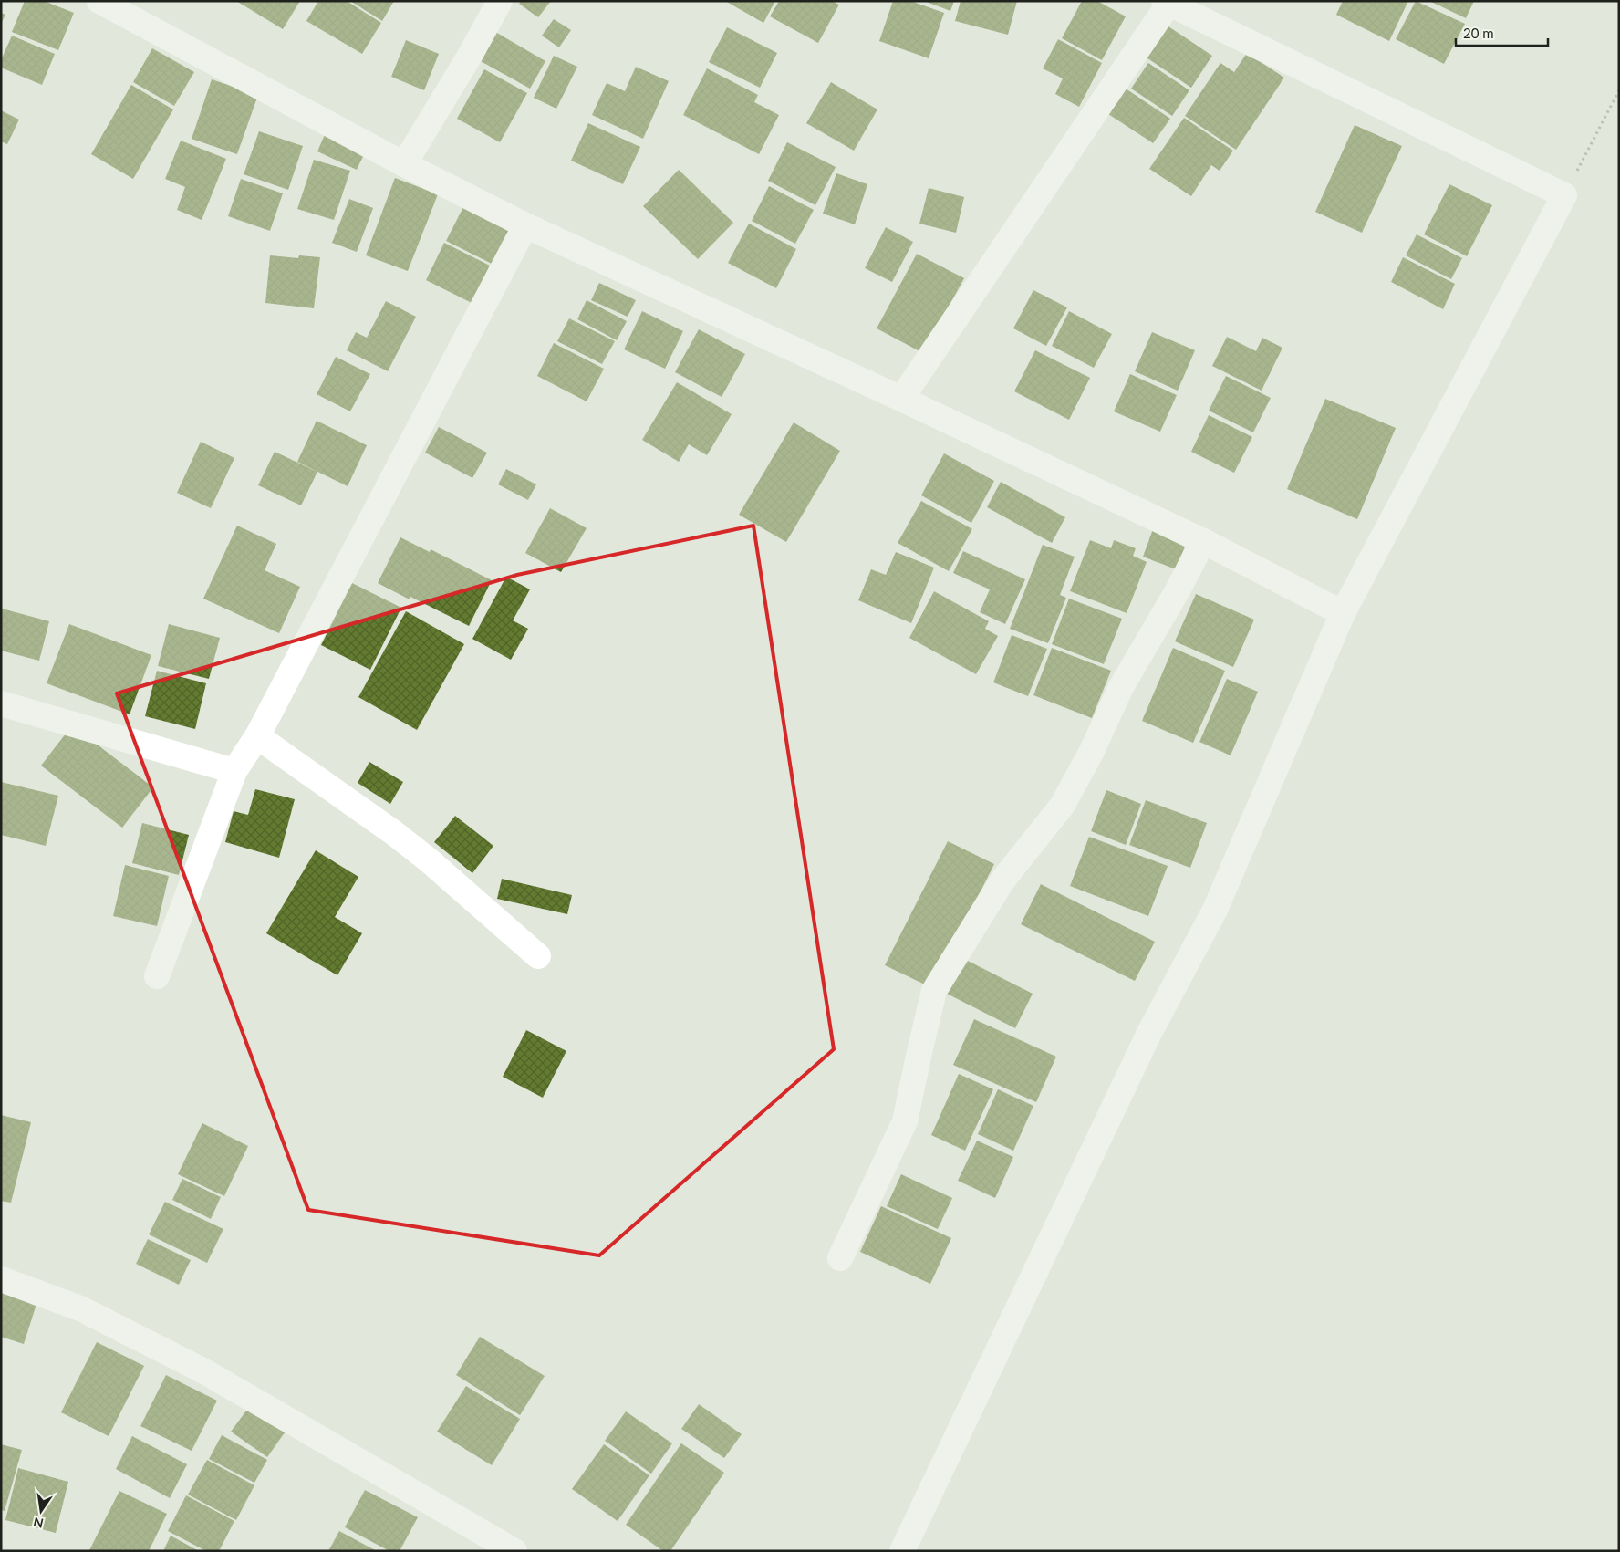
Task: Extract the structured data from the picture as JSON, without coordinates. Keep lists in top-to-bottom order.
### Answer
{
  "scale_bar": "20 m",
  "north": "bottom"
}
